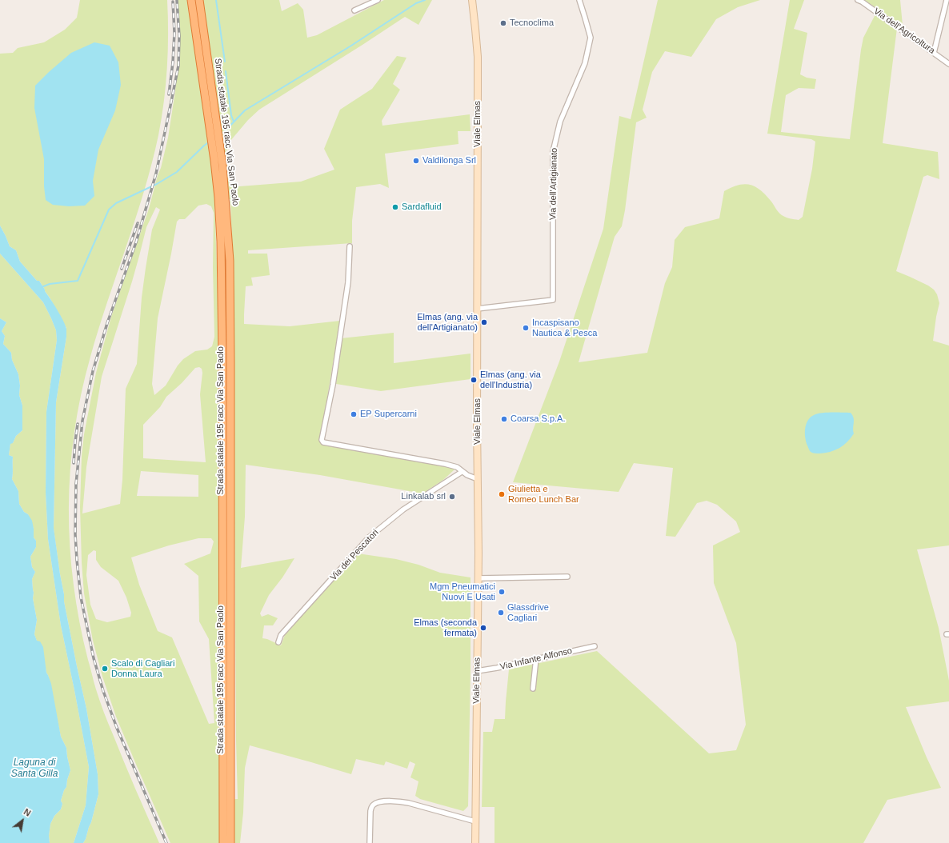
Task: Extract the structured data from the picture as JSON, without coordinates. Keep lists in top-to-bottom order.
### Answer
{
  "streets": {
    "highway": ["Strada statale 195 racc Via San Paolo"],
    "main road": ["Viale Elmas"],
    "street": [
      "Via dell'Agricoltura",
      "Via dell'Artigianato",
      "Via dei Pescatori",
      "Via Infante Alfonso"
    ]
  },
  "crossings": [
    ["Viale Elmas", "Via dell'Artigianato"],
    ["Viale Elmas", "Via Infante Alfonso"]
  ],
  "water": ["Laguna di Santa Gilla"],
  "places": [
    "Tecnoclima",
    "Valdilonga Srl",
    "Sardafluid",
    "Elmas (ang. via dell'Artigianato)",
    "Incaspisano Nautica & Pesca",
    "Elmas (ang. via dell'Industria)",
    "EP Supercarni",
    "Coarsa S.p.A.",
    "Giulietta e Romeo Lunch Bar",
    "Linkalab srl",
    "Mgm Pneumatici Nuovi E Usati",
    "Glassdrive Cagliari",
    "Elmas (seconda fermata)",
    "Scalo di Cagliari Donna Laura"
  ],
  "north": "top right"
}
